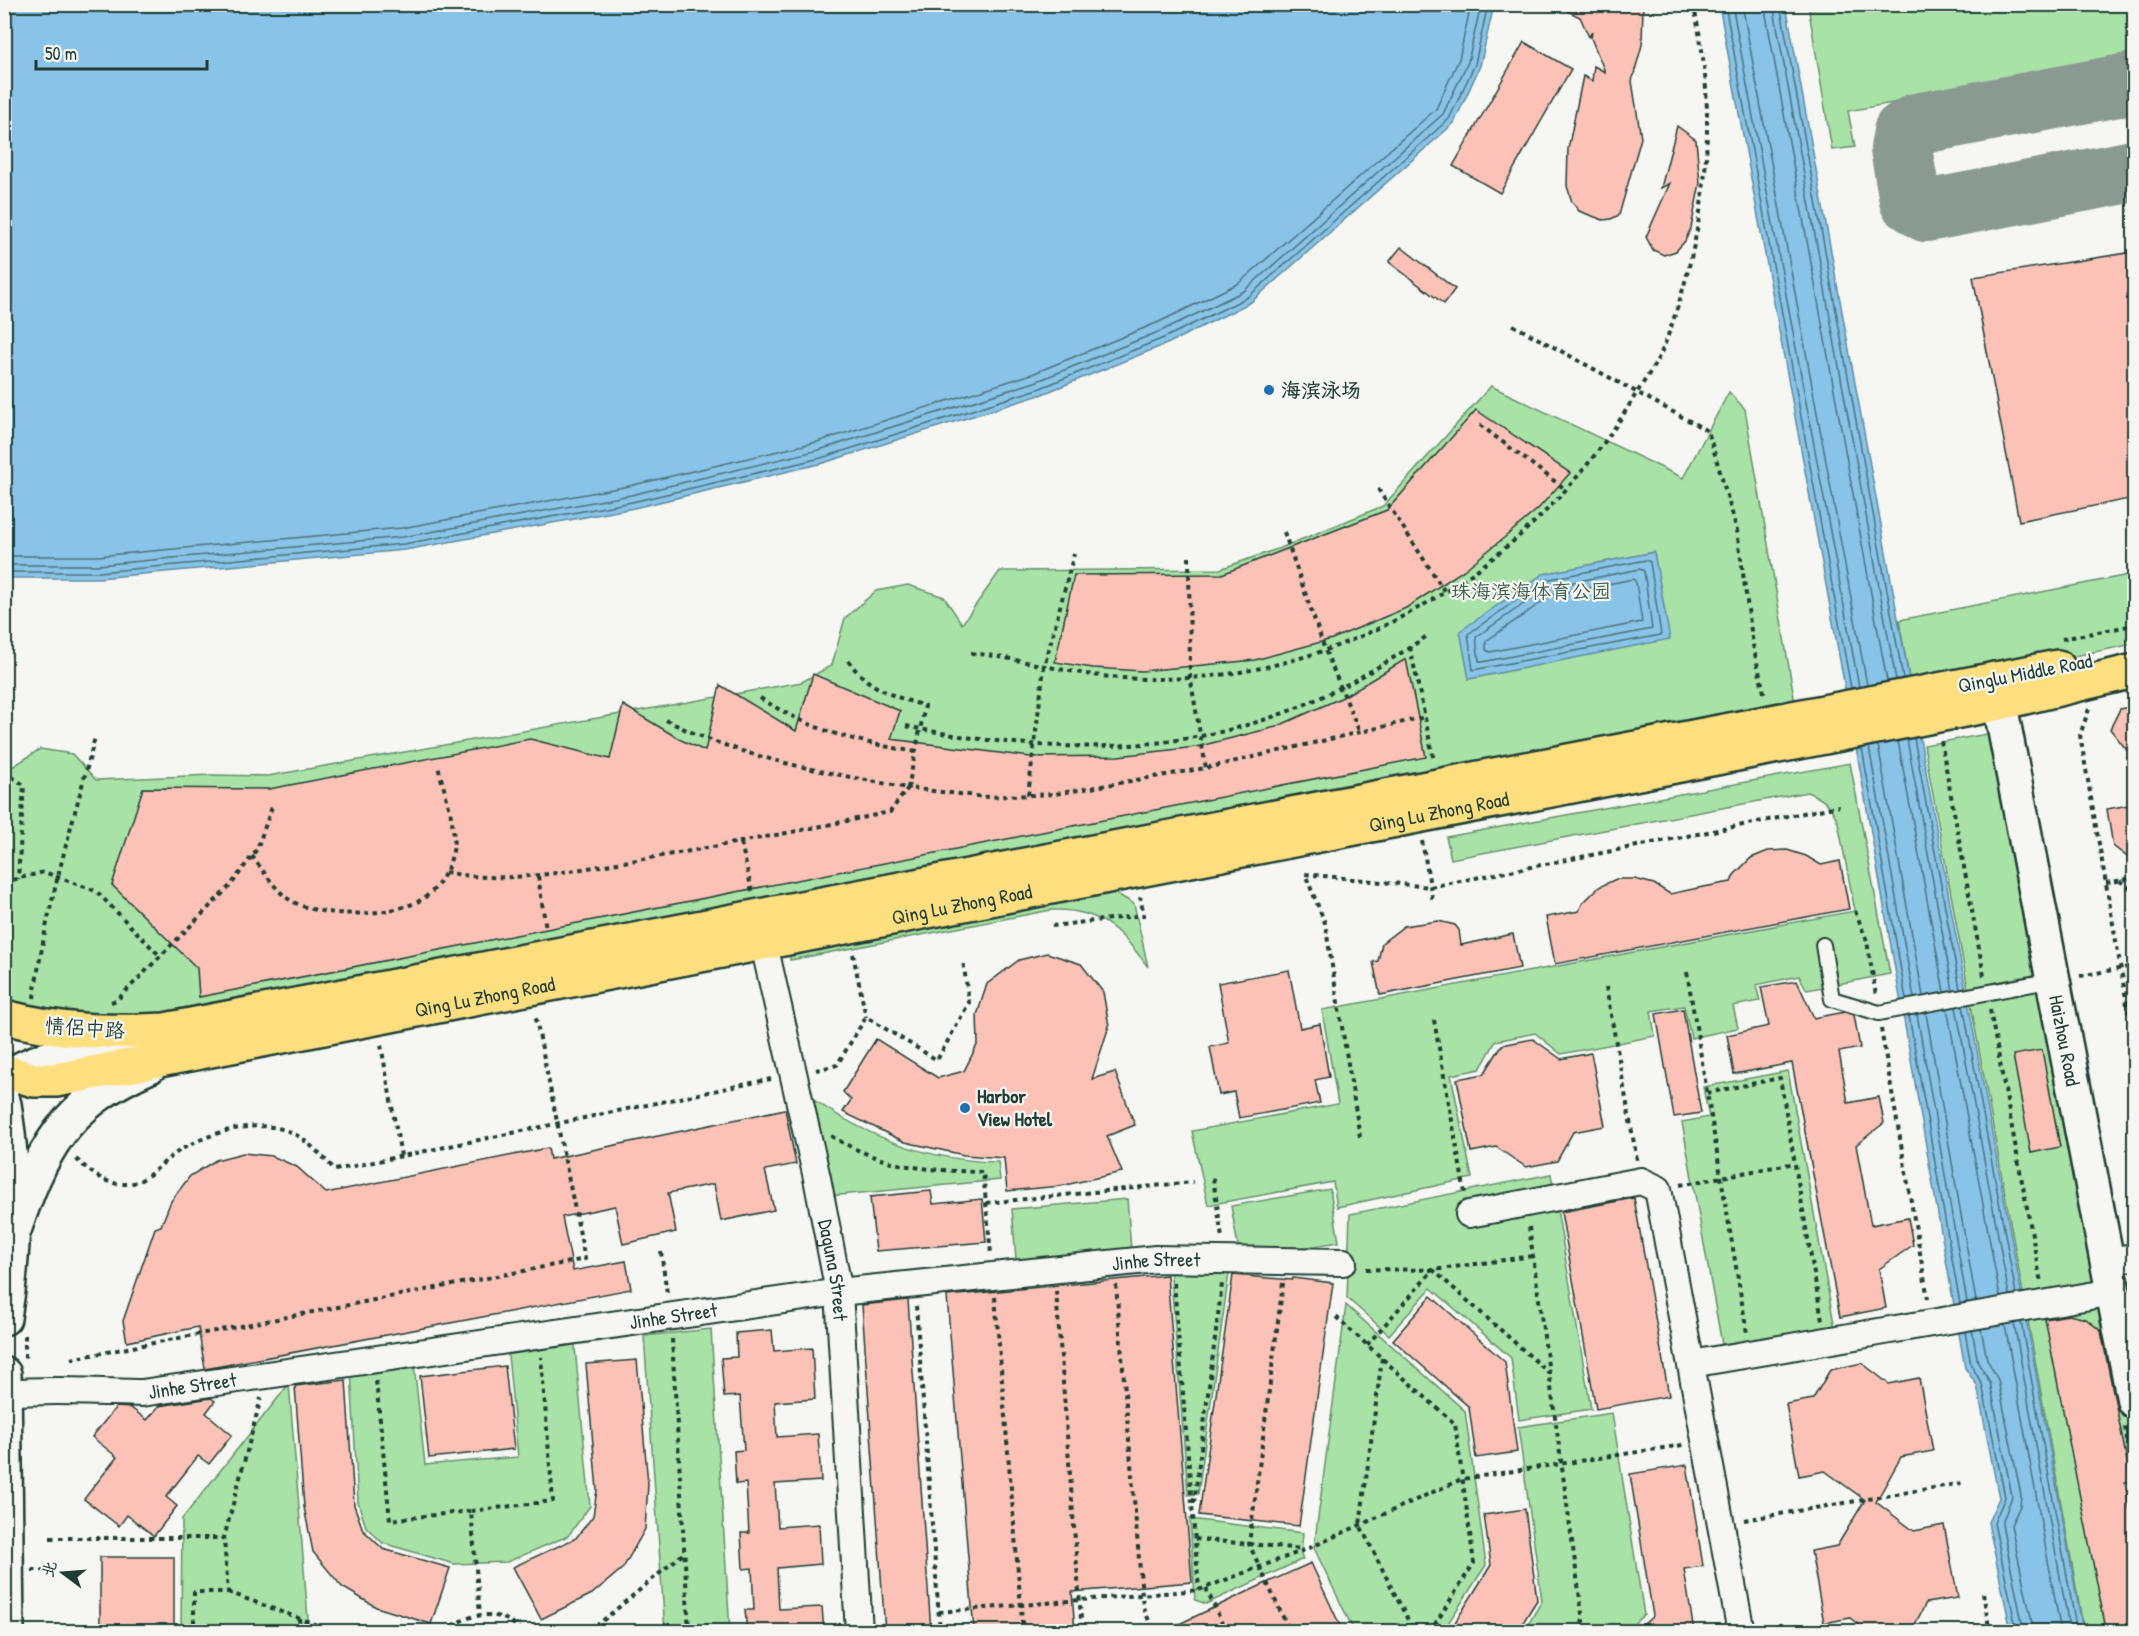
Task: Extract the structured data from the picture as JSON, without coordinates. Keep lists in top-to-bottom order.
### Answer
{
  "streets": {
    "highway": ["Qinglu Middle Road", "Qing Lu Zhong Road", "情侶中路"],
    "main road": ["Haizhou Road"],
    "street": ["Jinhe Street", "Daguna Street"]
  },
  "crossings": [
    ["Qinglu Middle Road", "Qing Lu Zhong Road"],
    ["Qinglu Middle Road", "Haizhou Road"],
    ["Qing Lu Zhong Road", "情侶中路"],
    ["Qing Lu Zhong Road", "Daguna Street"],
    ["Jinhe Street", "Daguna Street"]
  ],
  "parks": ["珠海滨海体育公园"],
  "places": ["海滨泳场", "Harbor View Hotel"],
  "scale_bar": "50 m",
  "north": "left"
}
